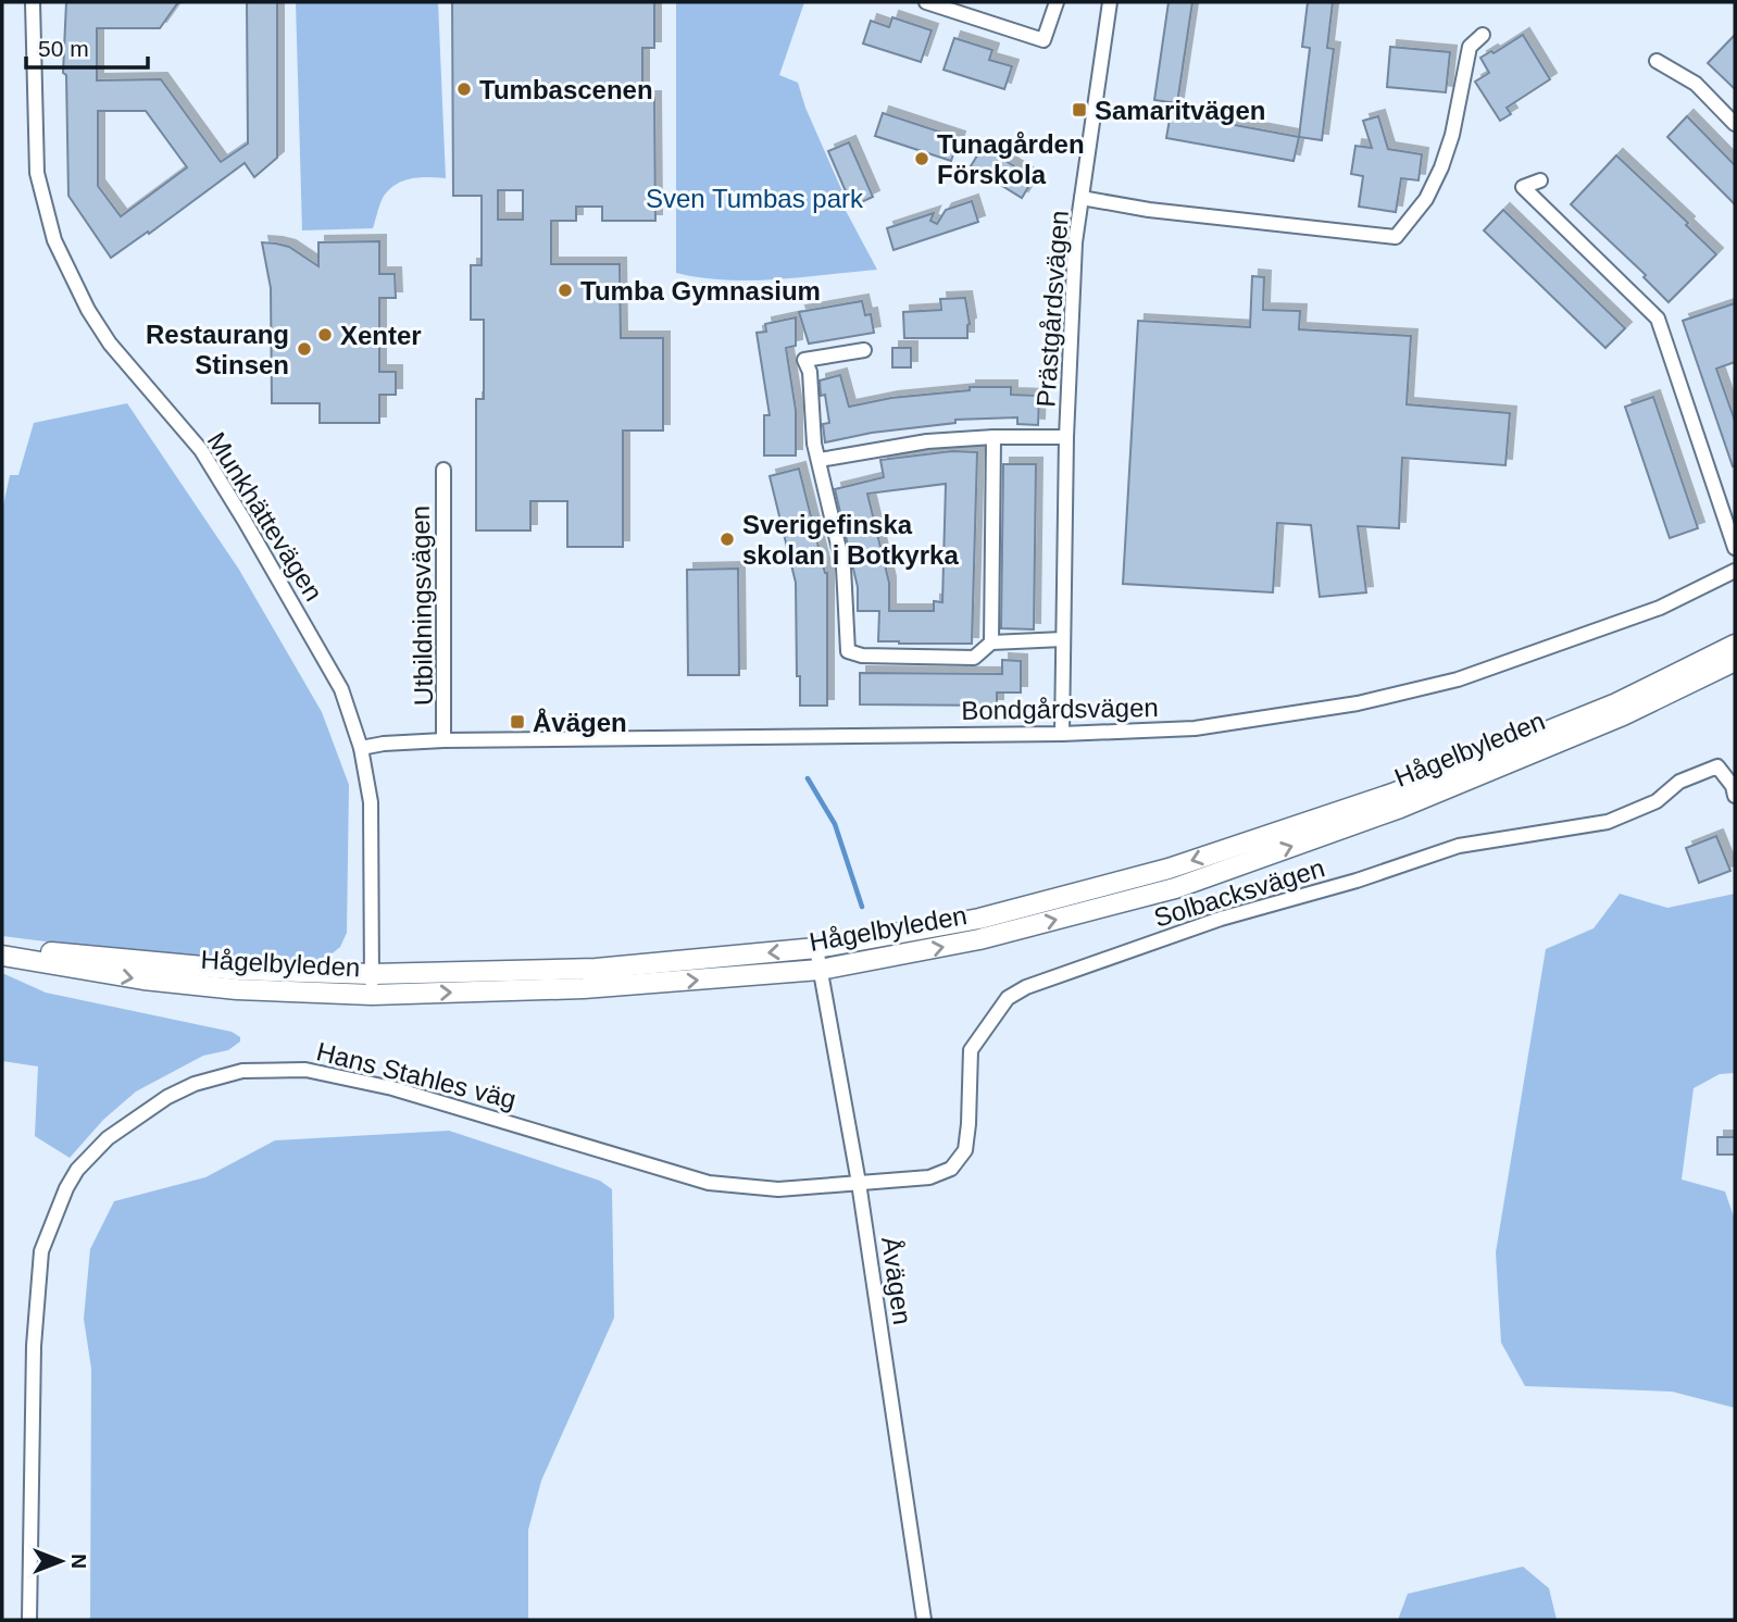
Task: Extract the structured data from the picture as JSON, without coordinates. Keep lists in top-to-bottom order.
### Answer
{
  "streets": {
    "main road": ["Hågelbyleden"],
    "street": [
      "Prästgårdsvägen",
      "Munkhättevägen",
      "Utbildningsvägen",
      "Bondgårdsvägen",
      "Solbacksvägen",
      "Hans Stahles väg",
      "Åvägen"
    ]
  },
  "crossings": [
    ["Prästgårdsvägen", "Bondgårdsvägen"],
    ["Munkhättevägen", "Bondgårdsvägen"],
    ["Munkhättevägen", "Hågelbyleden"],
    ["Utbildningsvägen", "Bondgårdsvägen"],
    ["Hågelbyleden", "Åvägen"],
    ["Solbacksvägen", "Hans Stahles väg"],
    ["Solbacksvägen", "Åvägen"],
    ["Hans Stahles väg", "Åvägen"]
  ],
  "parks": ["Sven Tumbas park"],
  "places": {
    "other": [
      "Tumbascenen",
      "Tunagården Förskola",
      "Tumba Gymnasium",
      "Xenter",
      "Restaurang Stinsen",
      "Sverigefinska skolan i Botkyrka"
    ],
    "transit": ["Samaritvägen", "Åvägen"]
  },
  "scale_bar": "50 m",
  "north": "right"
}
